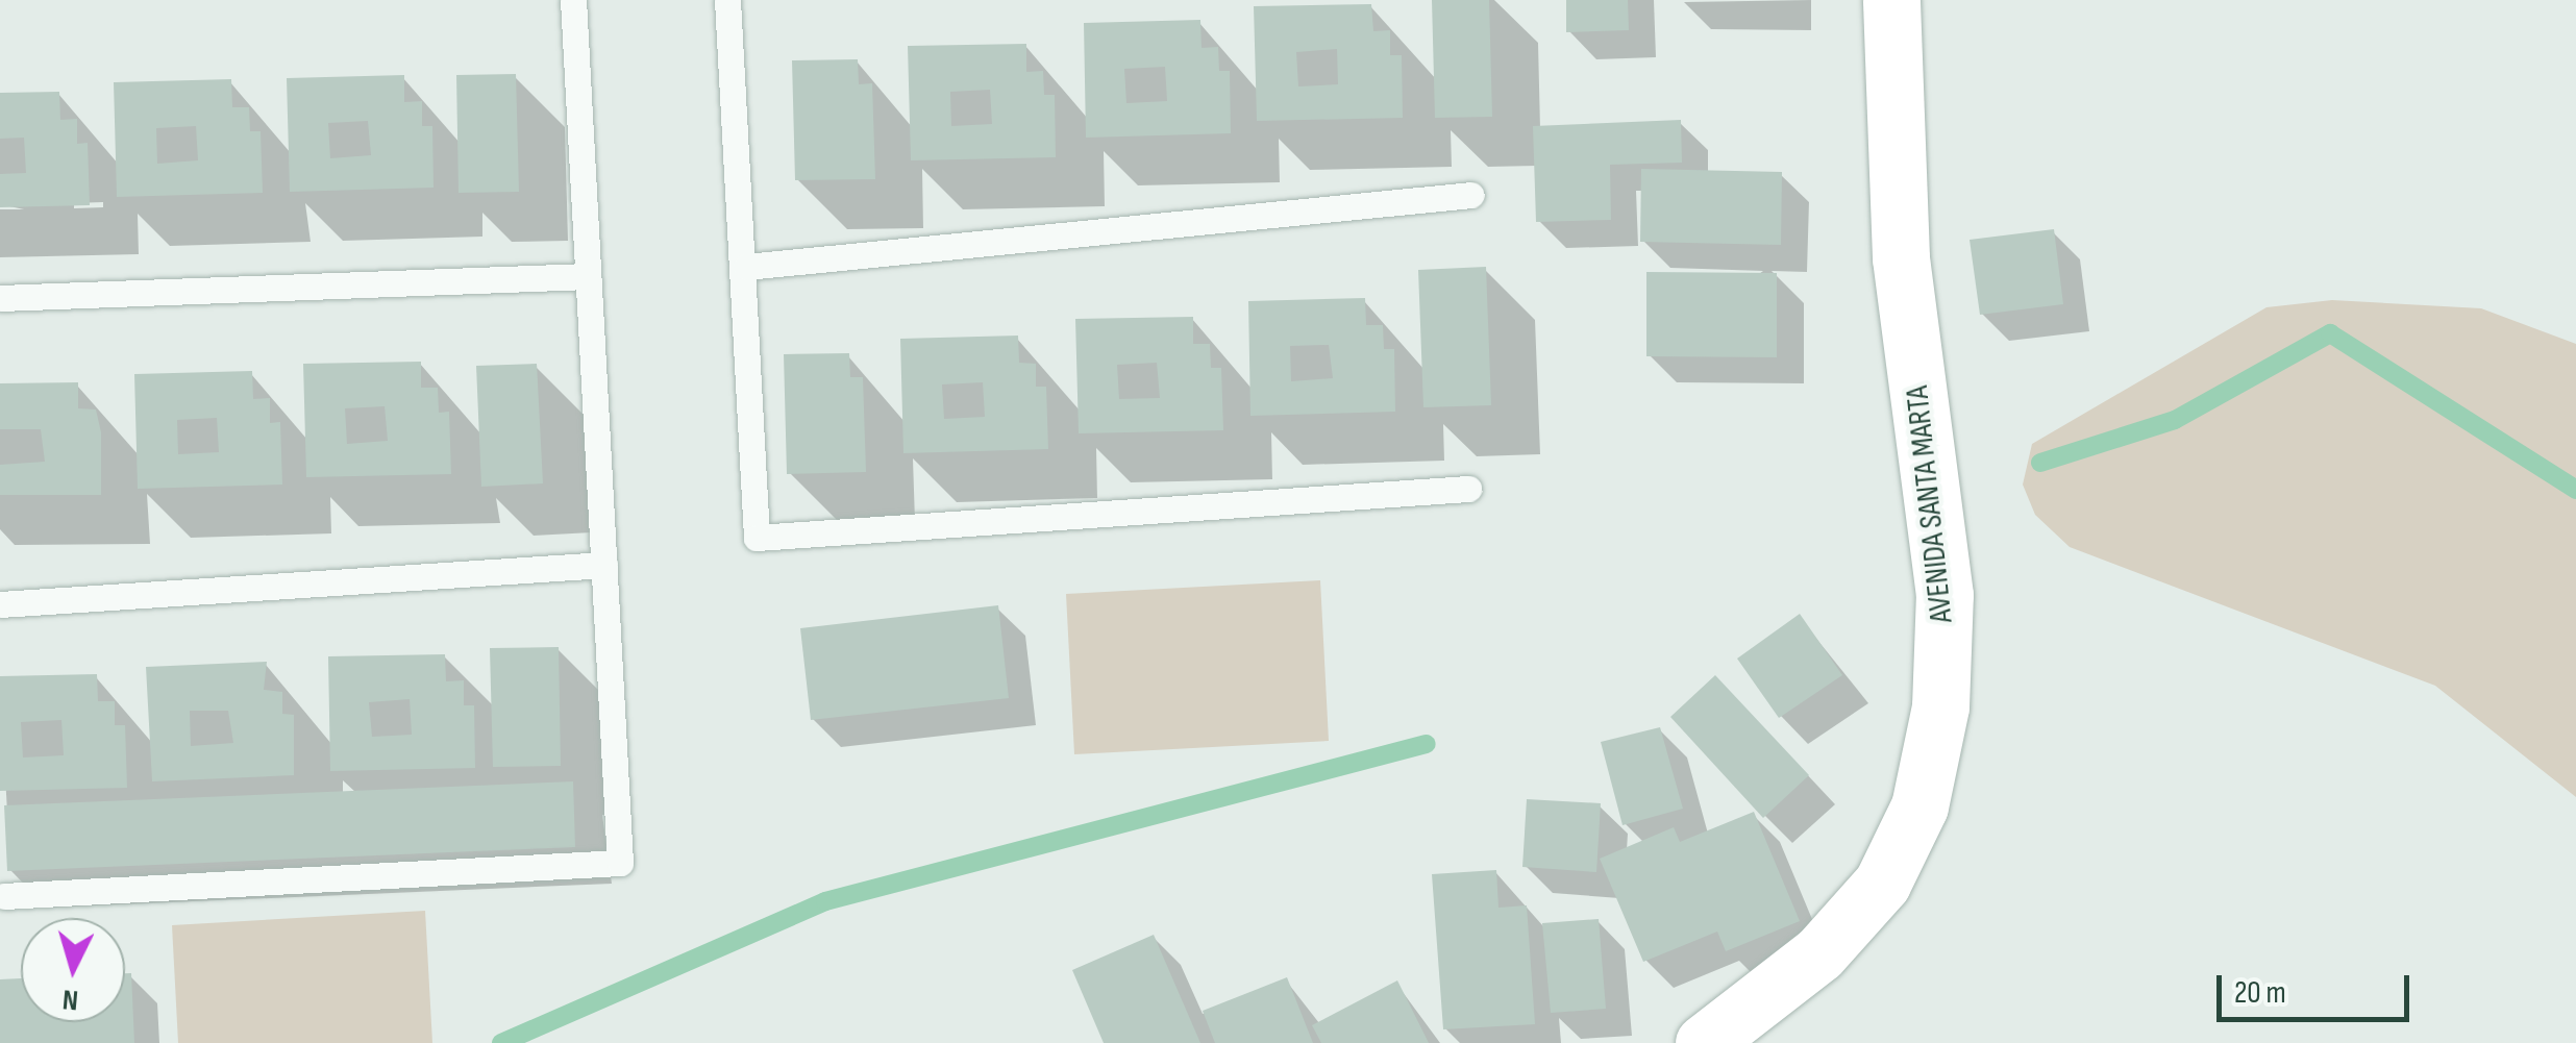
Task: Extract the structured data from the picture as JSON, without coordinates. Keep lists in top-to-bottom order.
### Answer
{
  "streets": {
    "street": ["AVENIDA SANTA MARTA"]
  },
  "scale_bar": "20 m",
  "north": "bottom"
}
